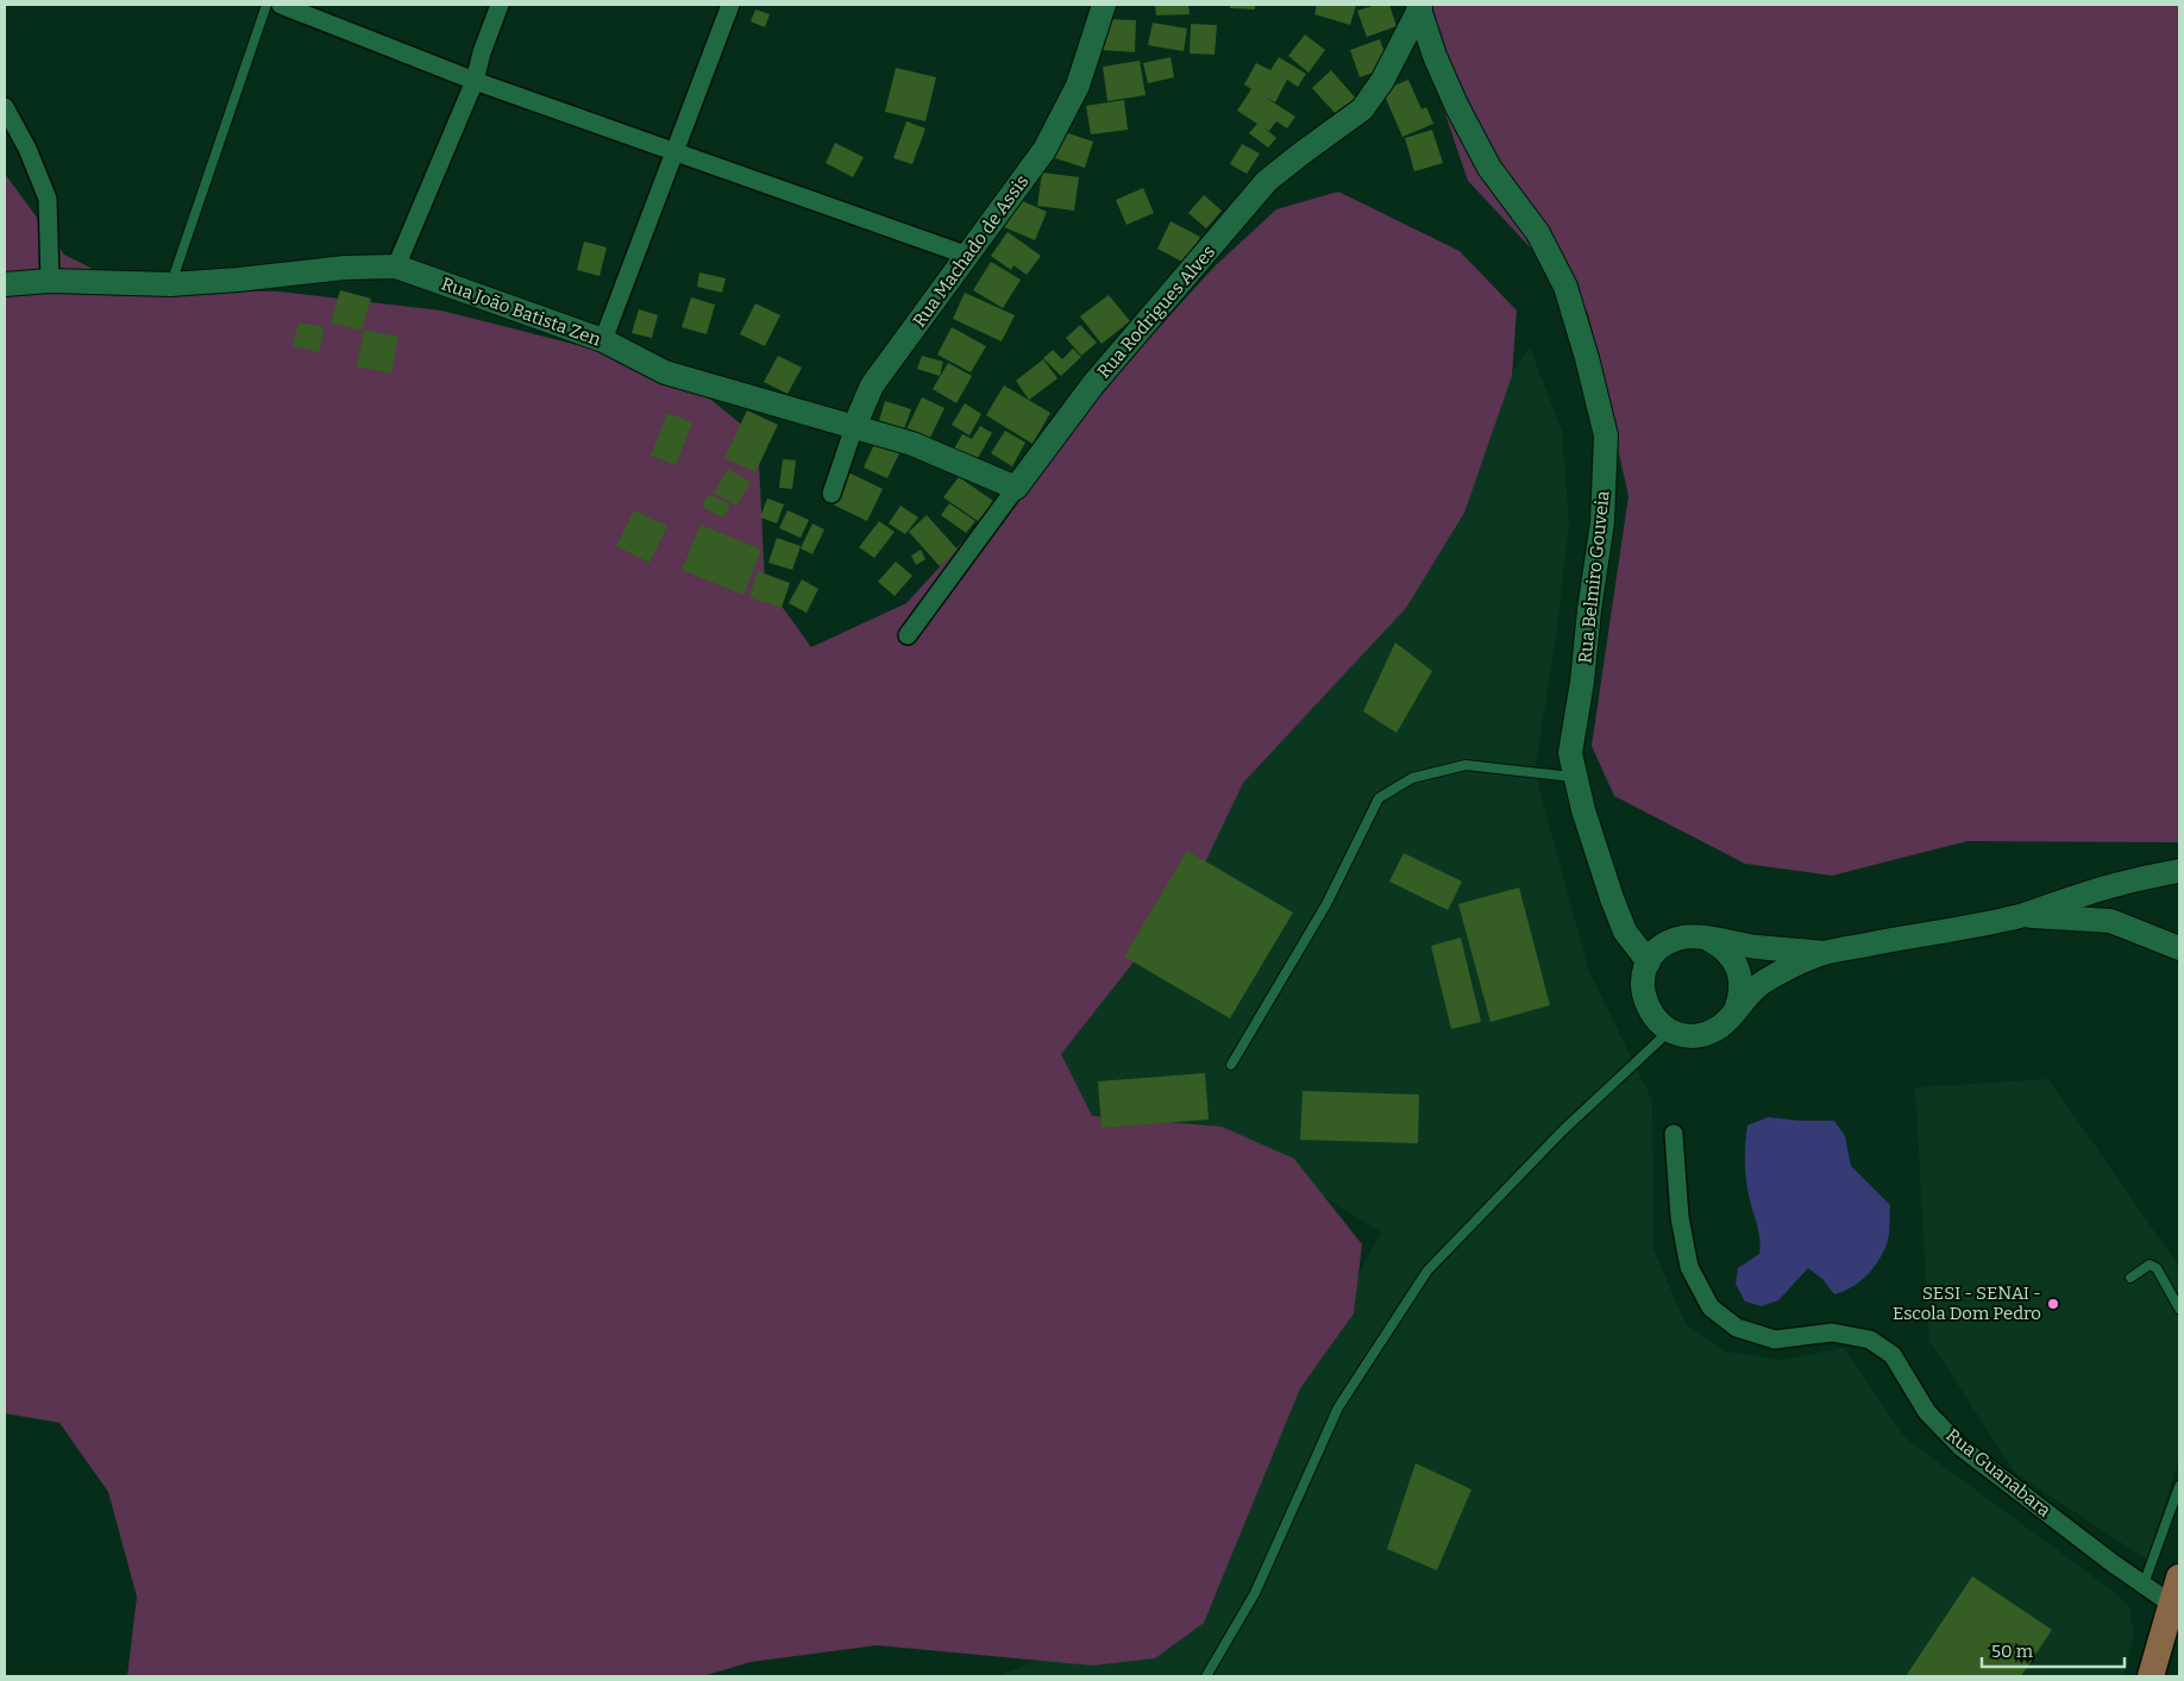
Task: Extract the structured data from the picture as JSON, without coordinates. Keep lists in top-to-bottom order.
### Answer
{
  "streets": {
    "street": [
      "Rua Machado de Assis",
      "Rua João Batista Zen",
      "Rua Rodrigues Alves",
      "Rua Belmiro Gouveia",
      "Rua Guanabara"
    ]
  },
  "crossings": [
    ["Rua Machado de Assis", "Rua João Batista Zen"],
    ["Rua João Batista Zen", "Rua Rodrigues Alves"],
    ["Rua Rodrigues Alves", "Rua Belmiro Gouveia"]
  ],
  "places": ["SESI - SENAI - Escola Dom Pedro"],
  "scale_bar": "50 m"
}
